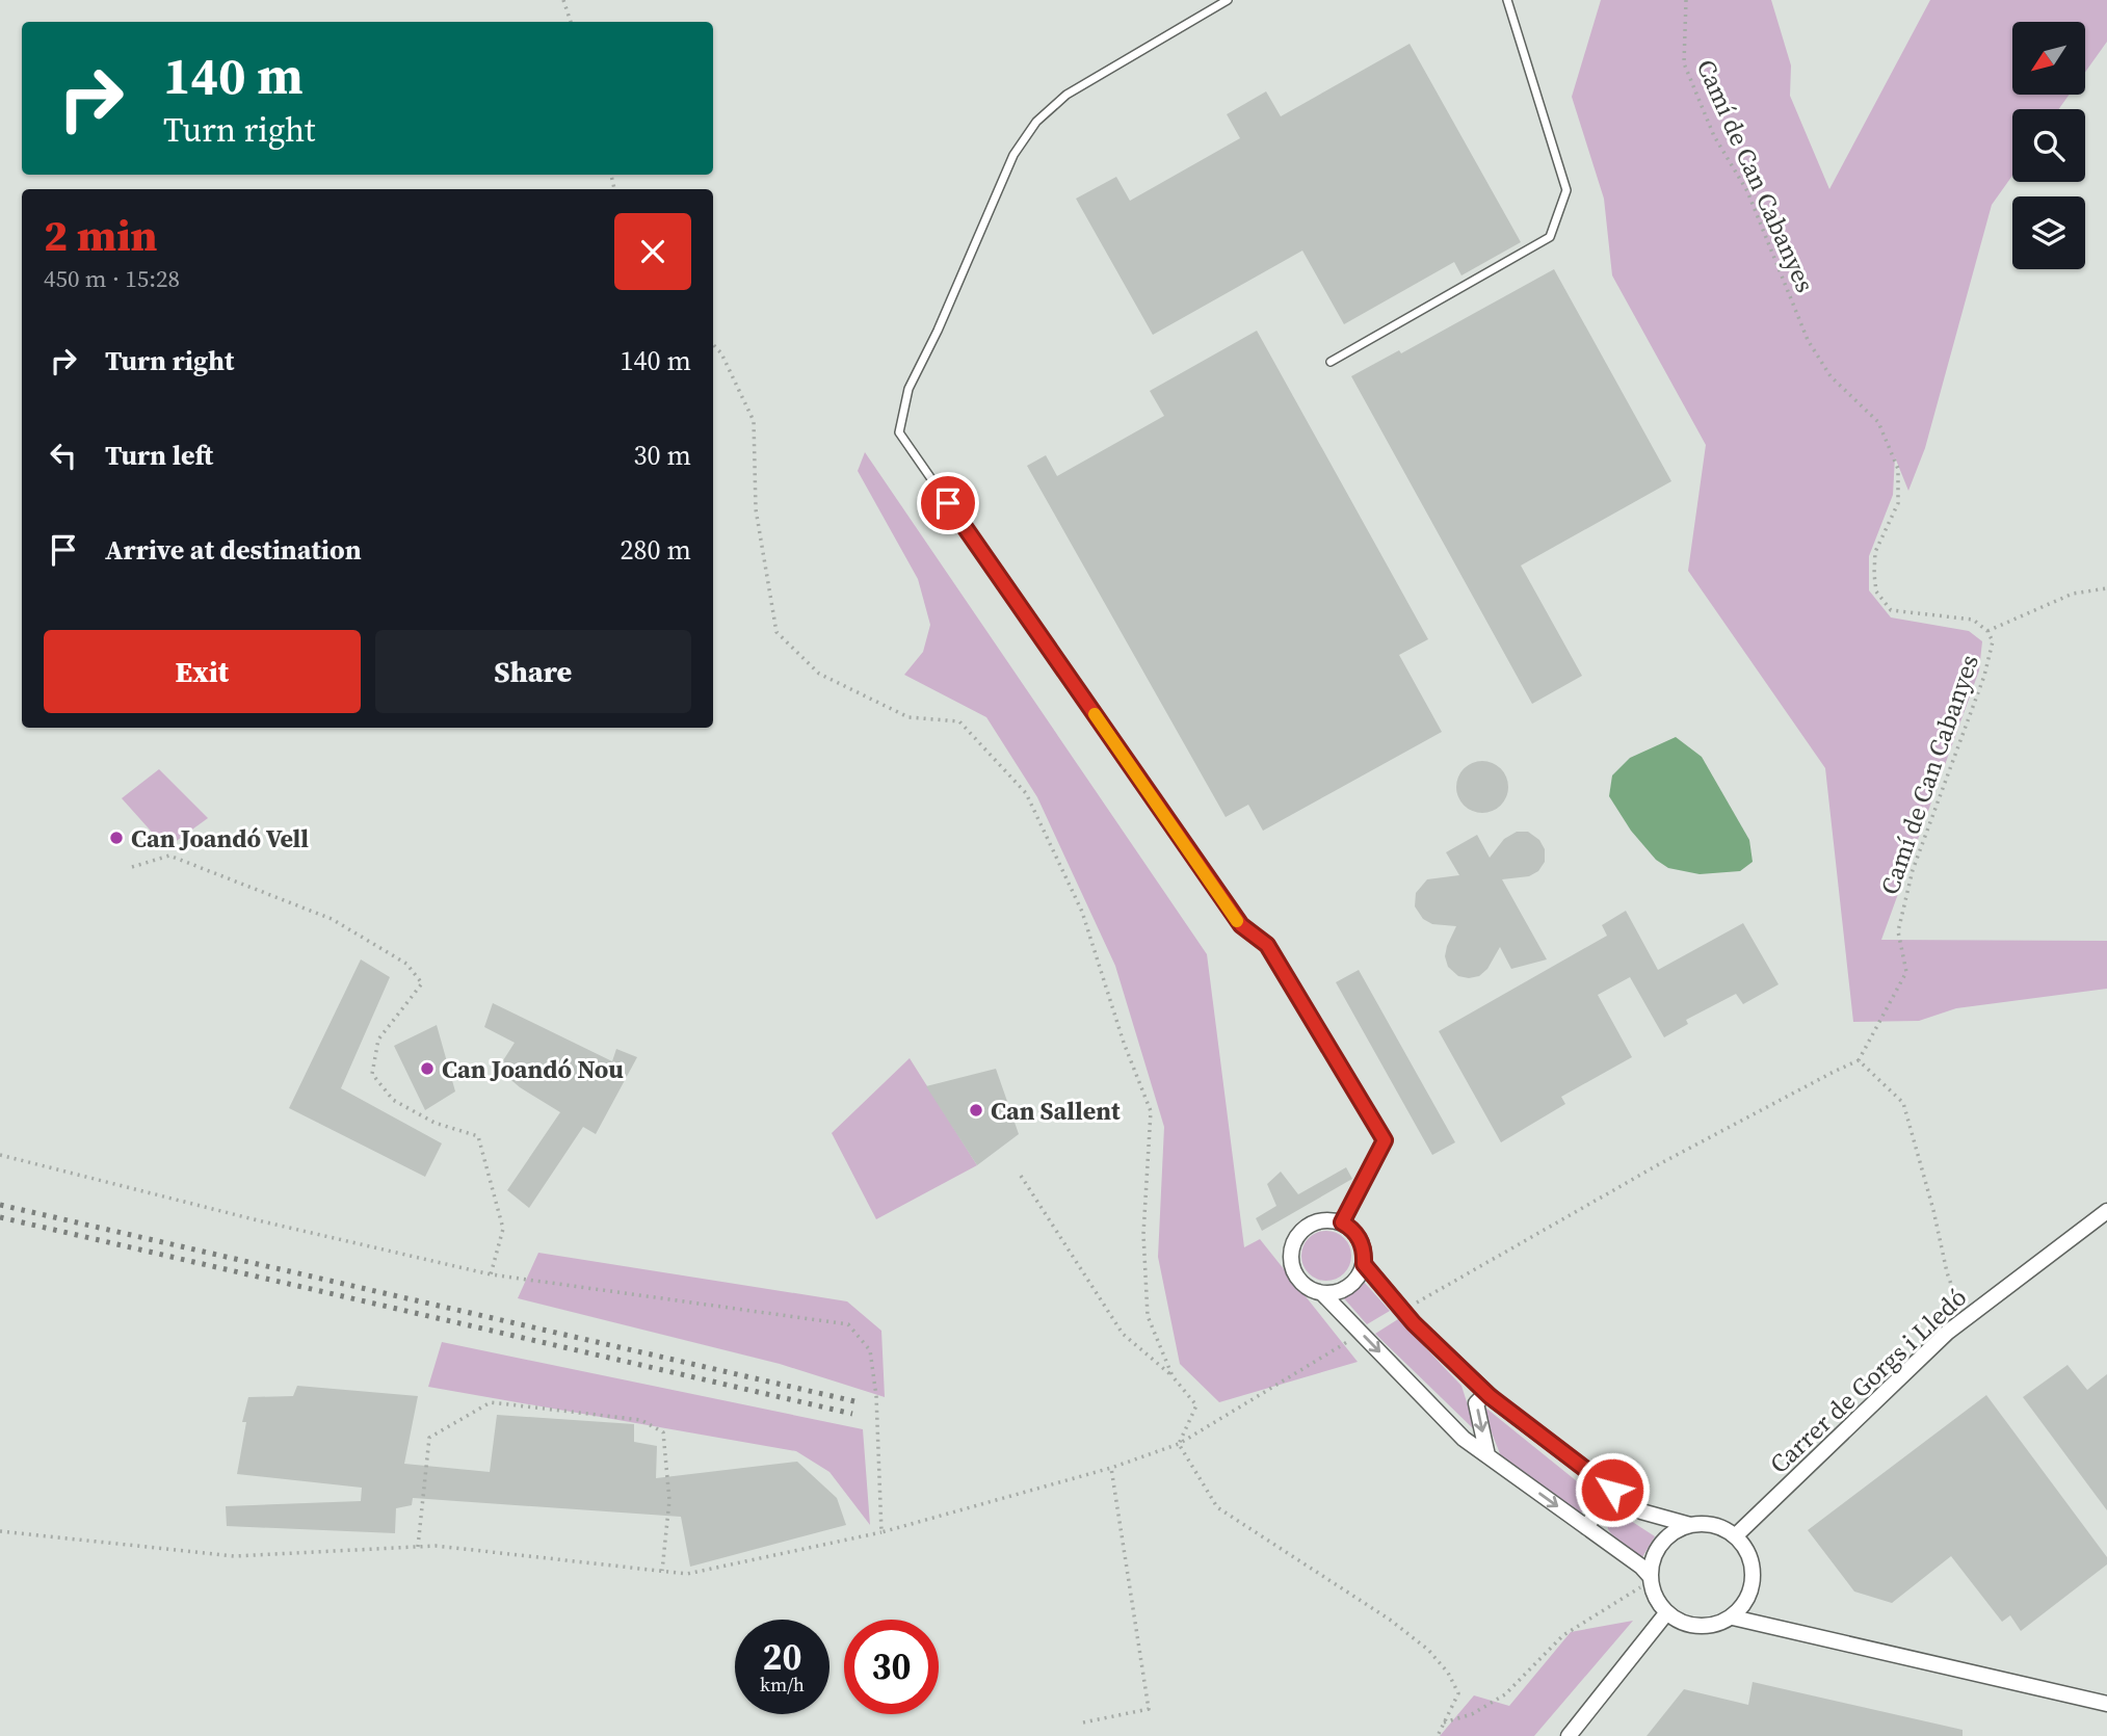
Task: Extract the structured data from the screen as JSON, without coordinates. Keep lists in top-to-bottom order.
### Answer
{
  "streets": {
    "street": ["Carrer de Gorgs i Lledó"],
    "path": ["Camí de Can Cabanyes"]
  },
  "places": ["Can Joandó Vell", "Can Joandó Nou", "Can Sallent"],
  "north": "bottom left",
  "page": {
    "turn": ["140 m", "Turn right"],
    "heading": ["2 min", "450 m · 15:28"],
    "list": [
      {
        "name": "Turn right",
        "value": "140 m"
      },
      {
        "name": "Turn left",
        "value": "30 m"
      },
      {
        "name": "Arrive at destination",
        "value": "280 m"
      }
    ],
    "buttons": ["Exit", "Share"],
    "speed": "20 km/h",
    "limit": "30"
  }
}
